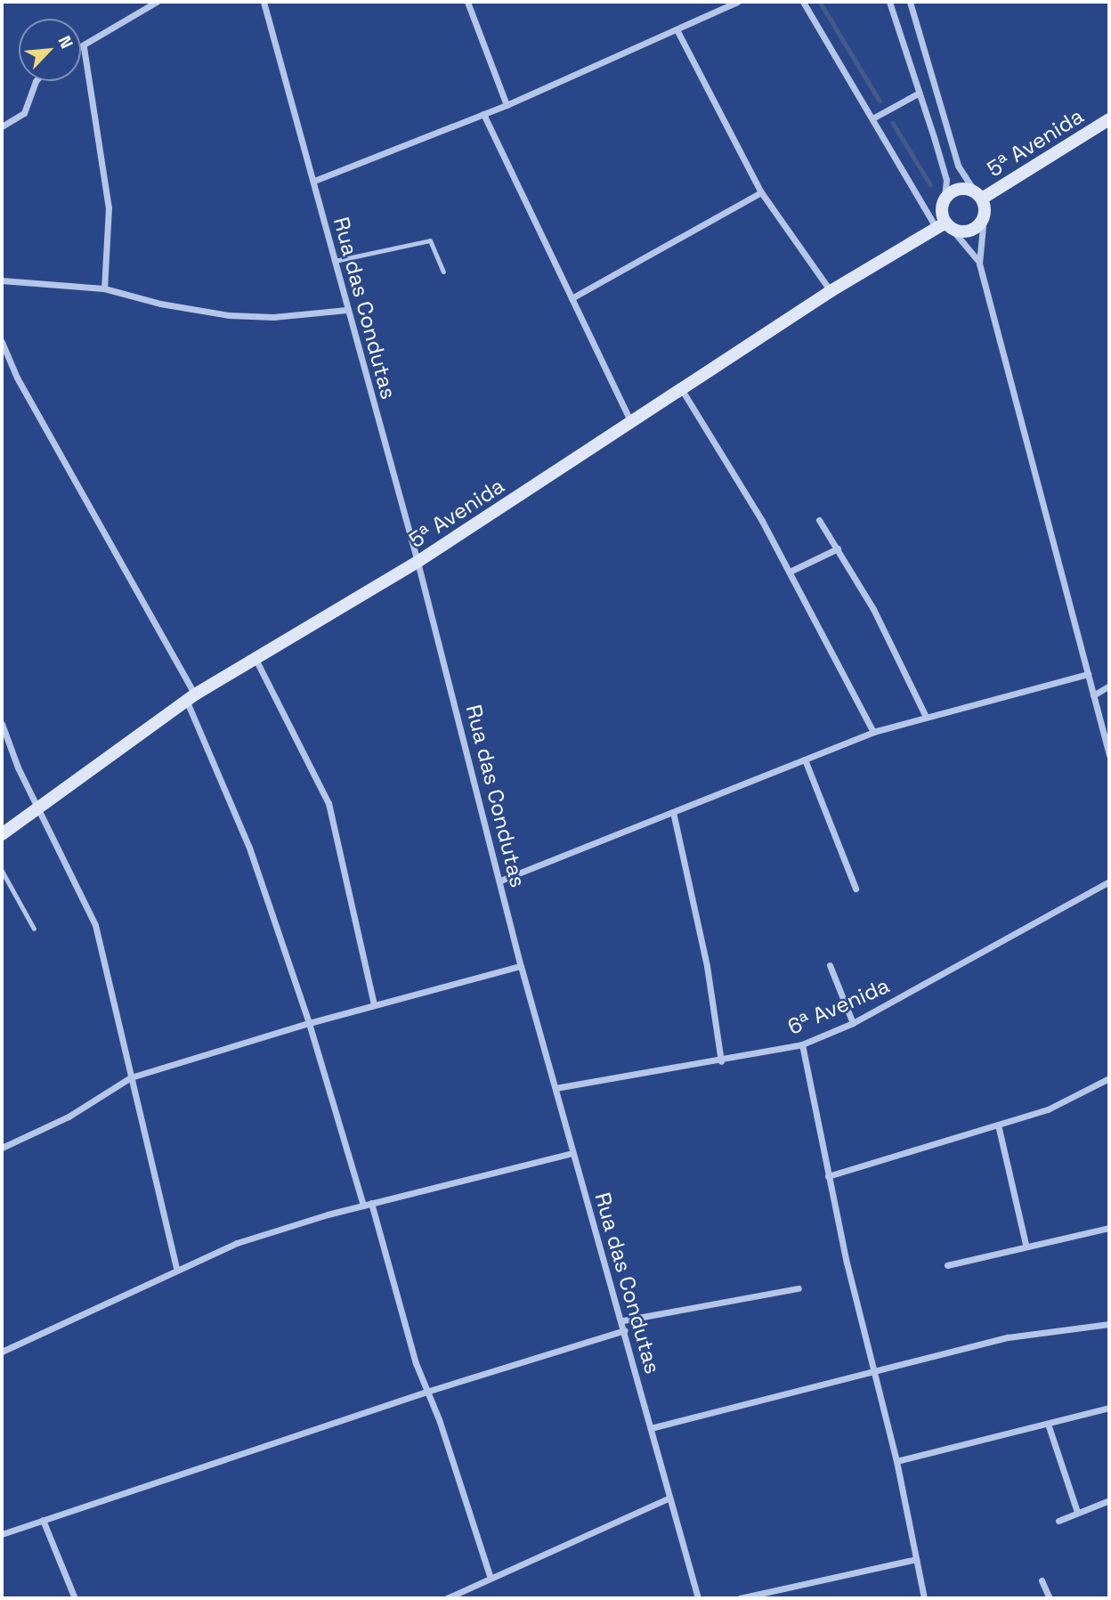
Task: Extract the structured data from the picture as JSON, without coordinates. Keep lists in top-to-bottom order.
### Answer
{
  "streets": {
    "street": ["5ª Avenida", "Rua das Condutas", "6ª Avenida"]
  },
  "crossings": [
    ["5ª Avenida", "Rua das Condutas"],
    ["Rua das Condutas", "6ª Avenida"]
  ],
  "north": "top right"
}
